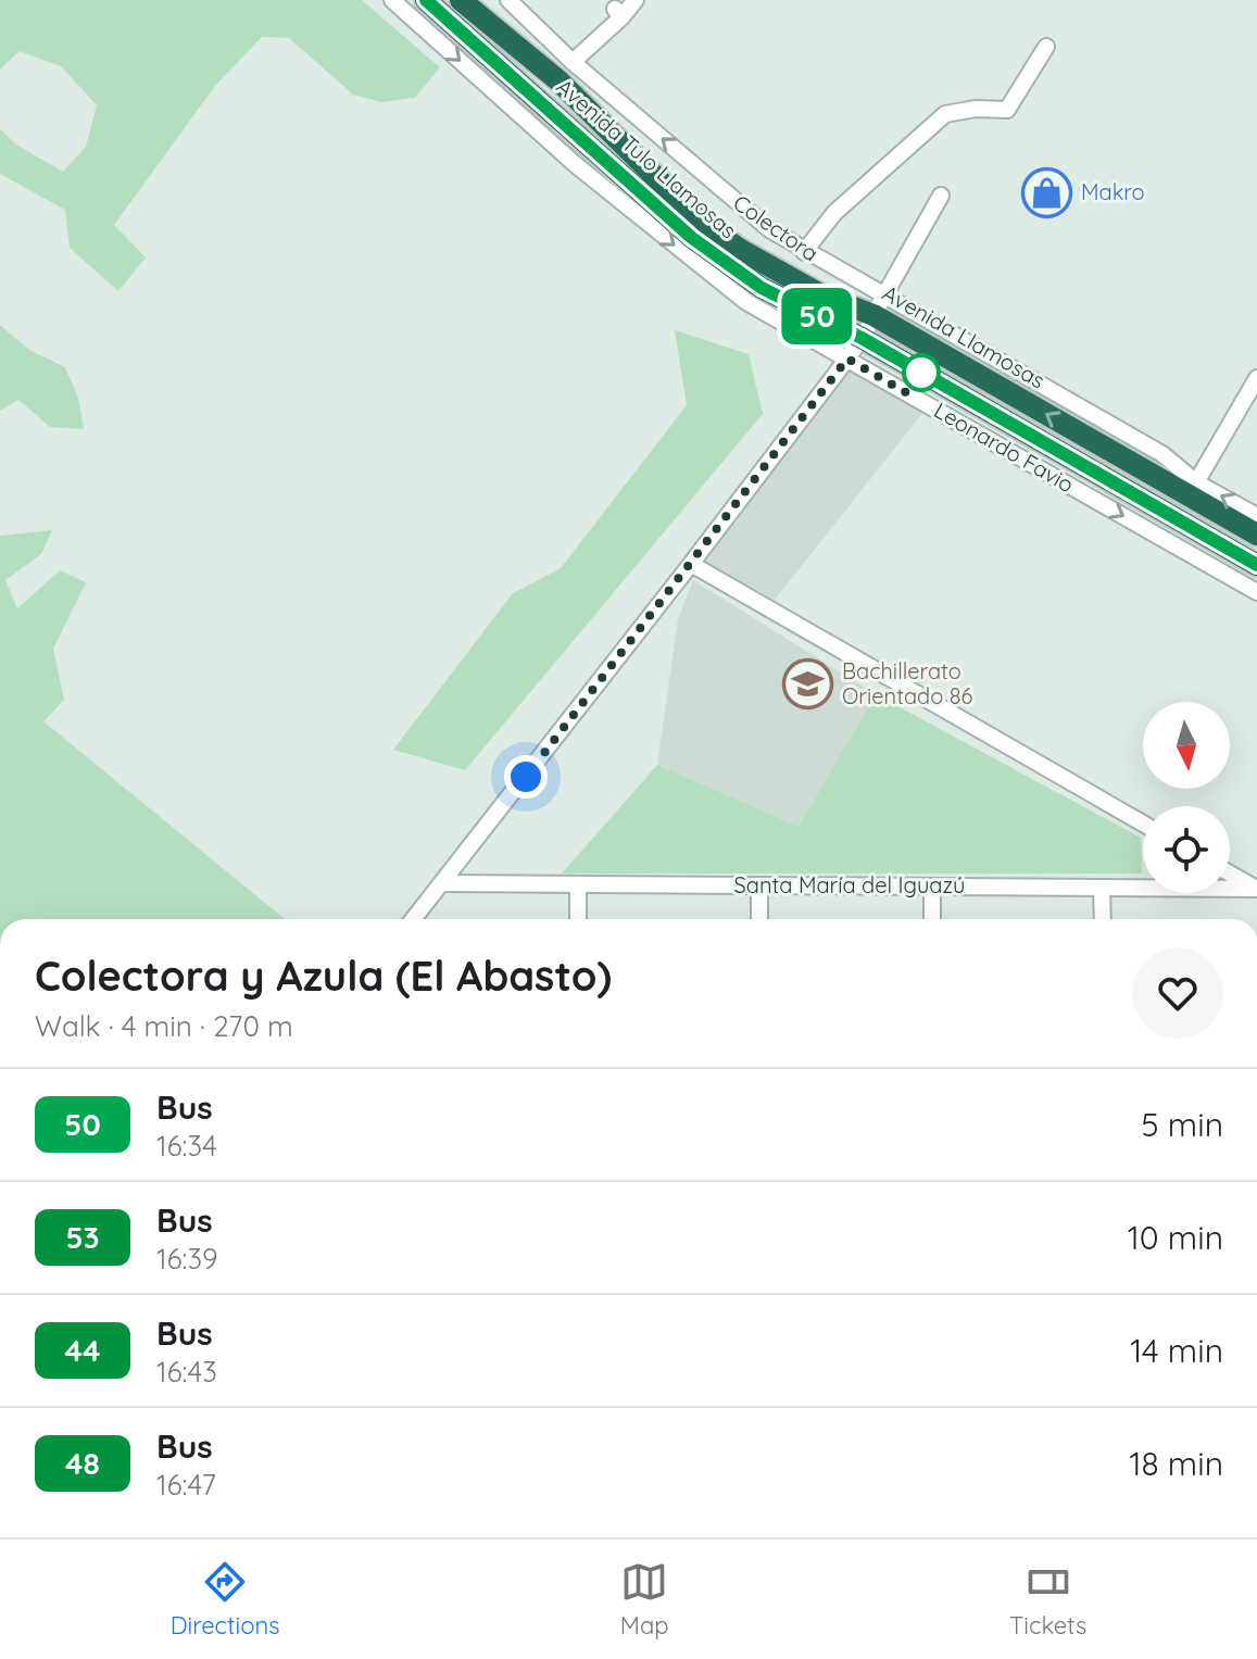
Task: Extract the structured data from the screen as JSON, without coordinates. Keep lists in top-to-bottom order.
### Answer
{
  "streets": {
    "highway": ["Avenida Tulo Llamosas", "Avenida Llamosas"],
    "street": ["Colectora", "Leonardo Favio", "Santa María del Iguazú"]
  },
  "crossings": [
    ["Avenida Tulo Llamosas", "Leonardo Favio"],
    ["Colectora", "Avenida Llamosas"]
  ],
  "one_way": ["Colectora", "Avenida Llamosas", "Leonardo Favio"],
  "places": {
    "shop": ["Makro"],
    "school or university": ["Bachillerato Orientado 86"]
  },
  "lines": ["bus line 50"],
  "north": "bottom",
  "page": {
    "on_map": "50",
    "heading": ["Colectora y Azula (El Abasto)", "Walk · 4 min · 270 m"],
    "list": [
      {
        "mark": "50",
        "name": "Bus",
        "note": "16:34",
        "value": "5 min"
      },
      {
        "mark": "53",
        "name": "Bus",
        "note": "16:39",
        "value": "10 min"
      },
      {
        "mark": "44",
        "name": "Bus",
        "note": "16:43",
        "value": "14 min"
      },
      {
        "mark": "48",
        "name": "Bus",
        "note": "16:47",
        "value": "18 min"
      }
    ],
    "tabs": ["Directions", "Map", "Tickets"]
  }
}
